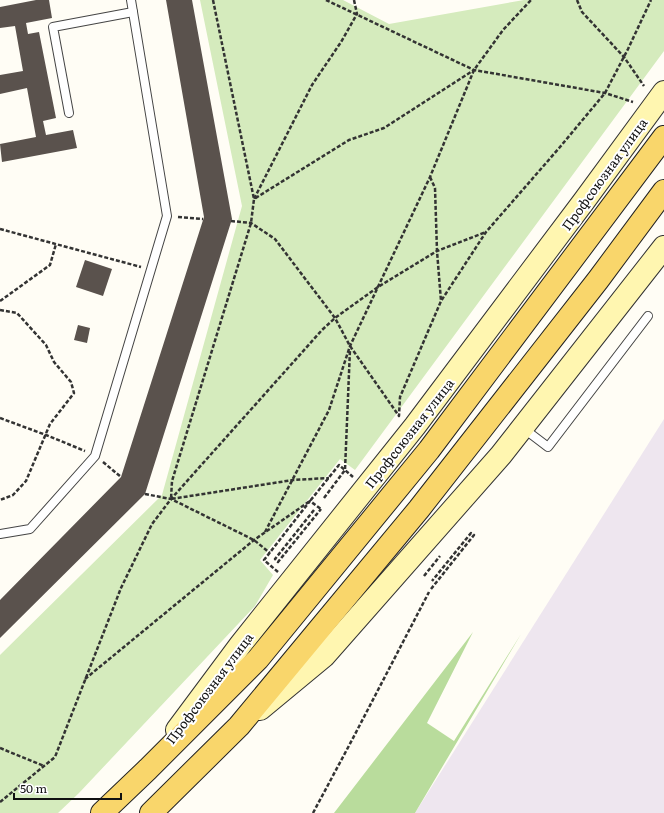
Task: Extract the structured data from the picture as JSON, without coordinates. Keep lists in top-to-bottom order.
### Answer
{
  "streets": {
    "main road": ["Профсоюзная улица"]
  },
  "scale_bar": "50 m"
}
